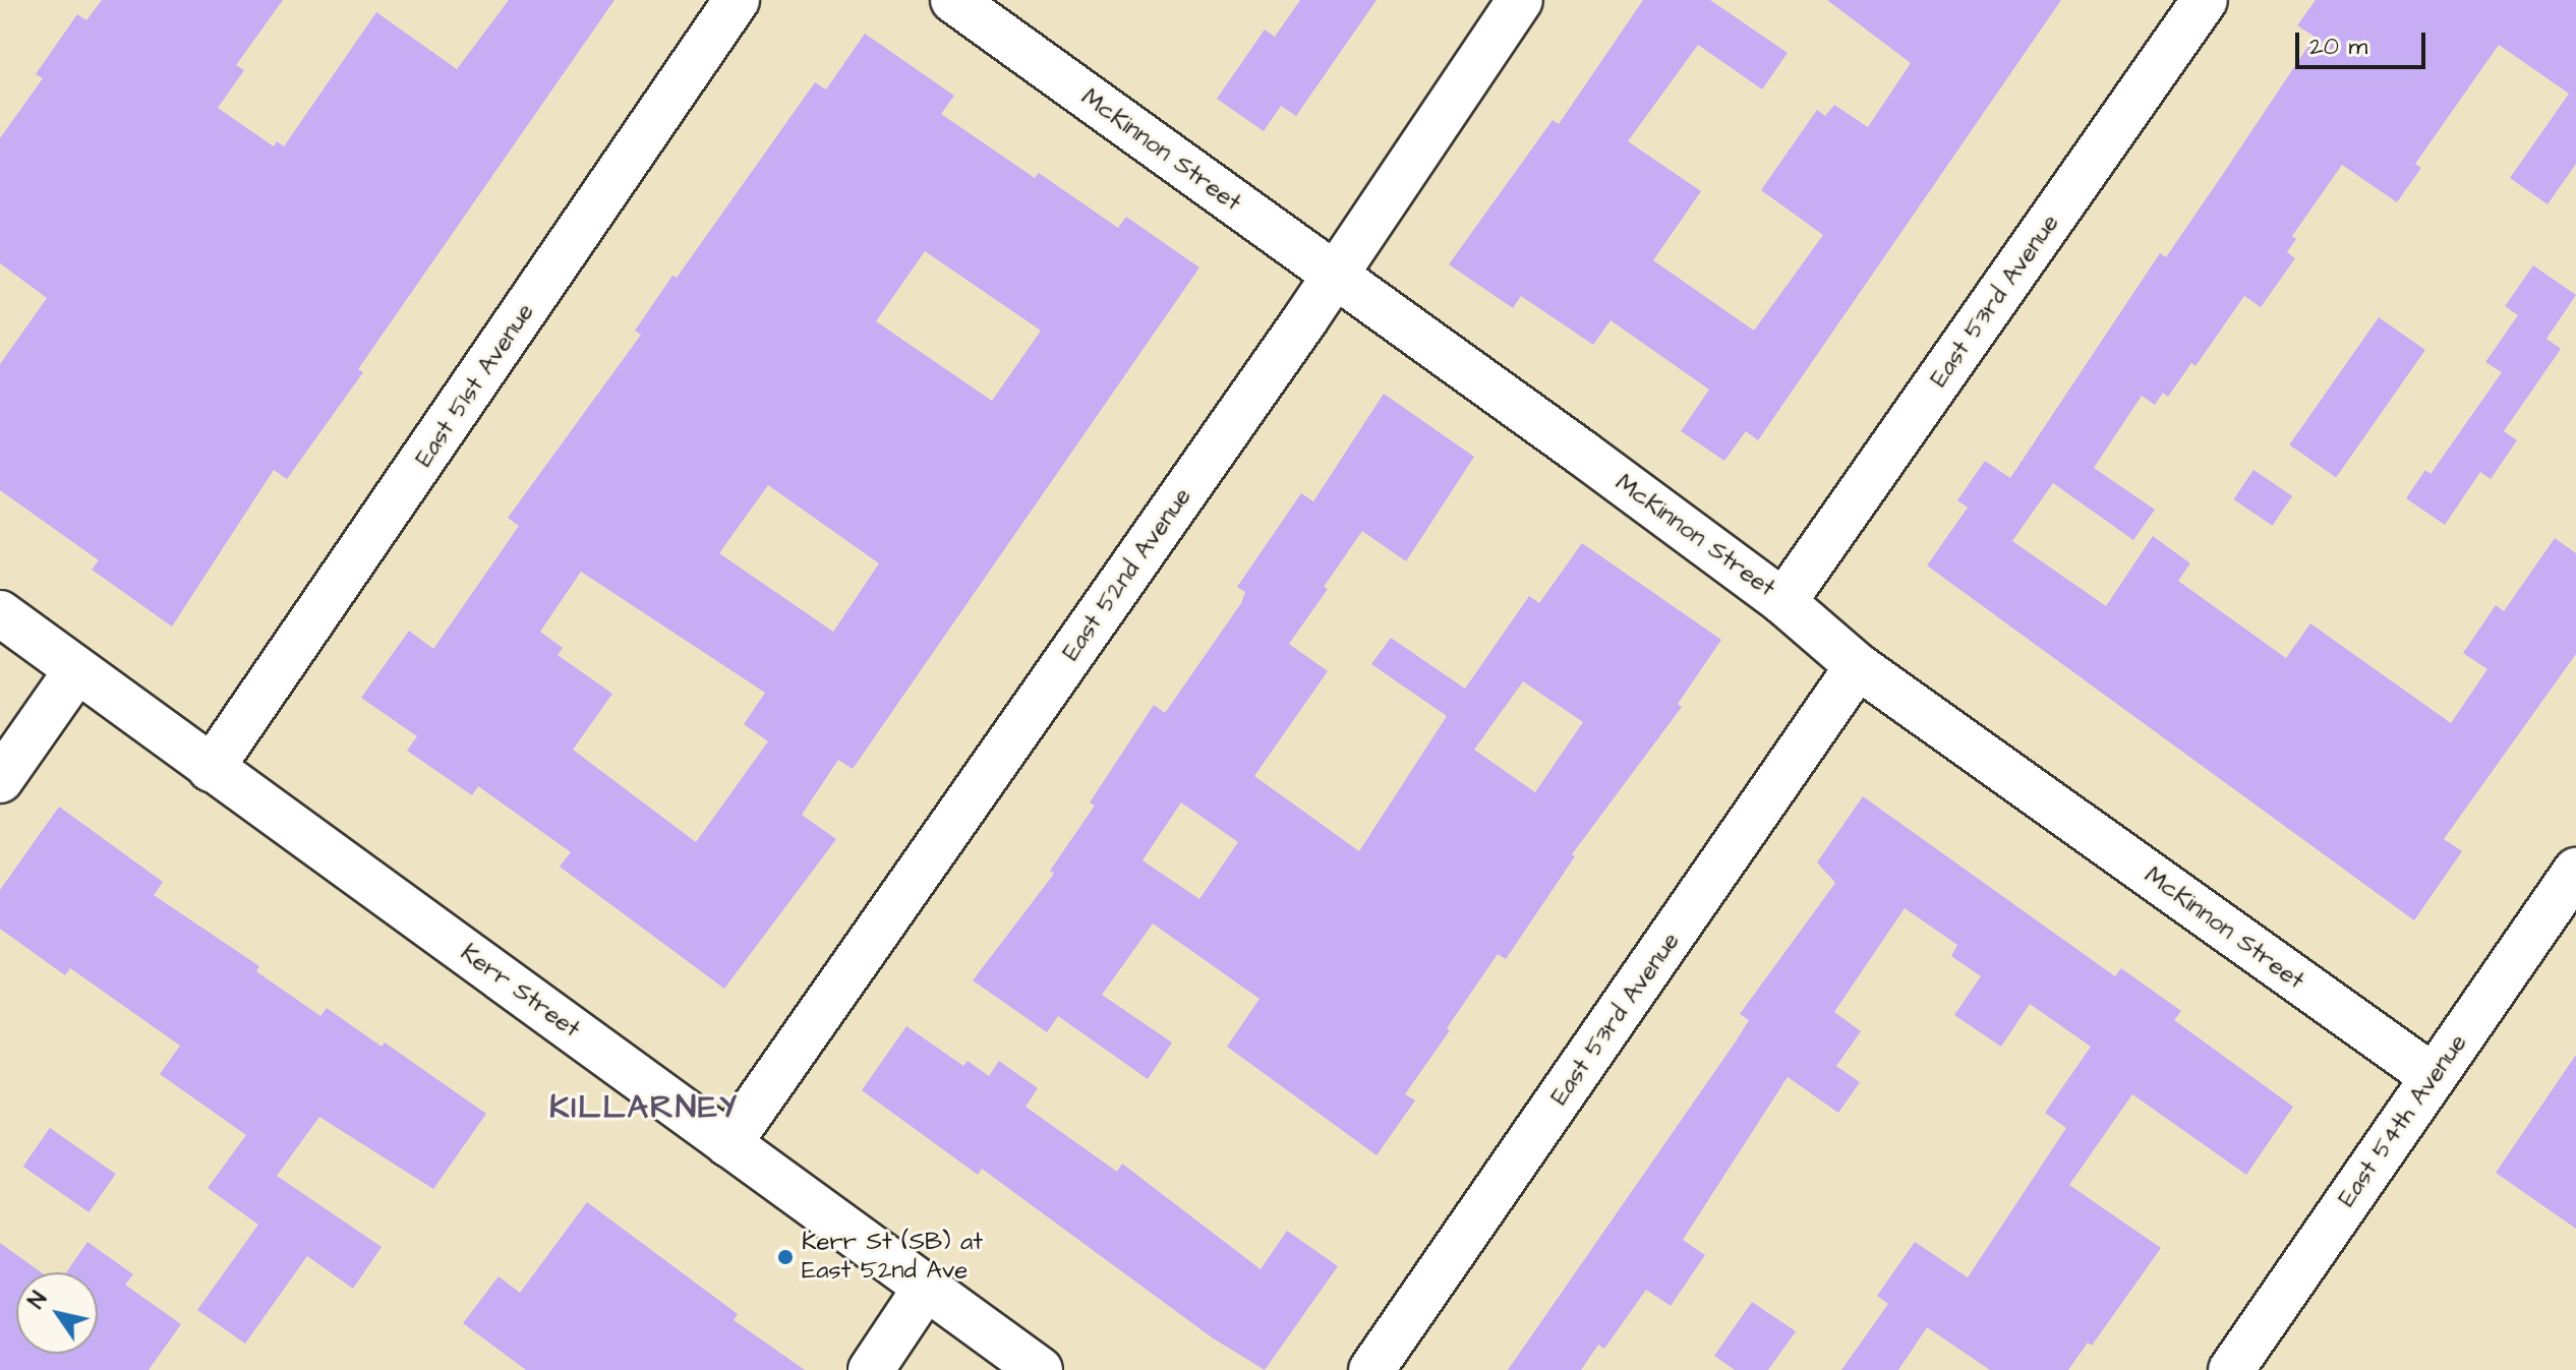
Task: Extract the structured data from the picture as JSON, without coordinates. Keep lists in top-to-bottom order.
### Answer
{
  "streets": {
    "street": [
      "McKinnon Street",
      "East 53rd Avenue",
      "East 51st Avenue",
      "East 52nd Avenue",
      "Kerr Street",
      "East 54th Avenue"
    ]
  },
  "crossings": [
    ["McKinnon Street", "East 53rd Avenue"],
    ["McKinnon Street", "East 52nd Avenue"],
    ["McKinnon Street", "East 54th Avenue"],
    ["East 51st Avenue", "Kerr Street"],
    ["East 52nd Avenue", "Kerr Street"]
  ],
  "districts": ["KILLARNEY"],
  "places": ["Kerr St (SB) at East 52nd Ave"],
  "scale_bar": "20 m",
  "north": "top left"
}
